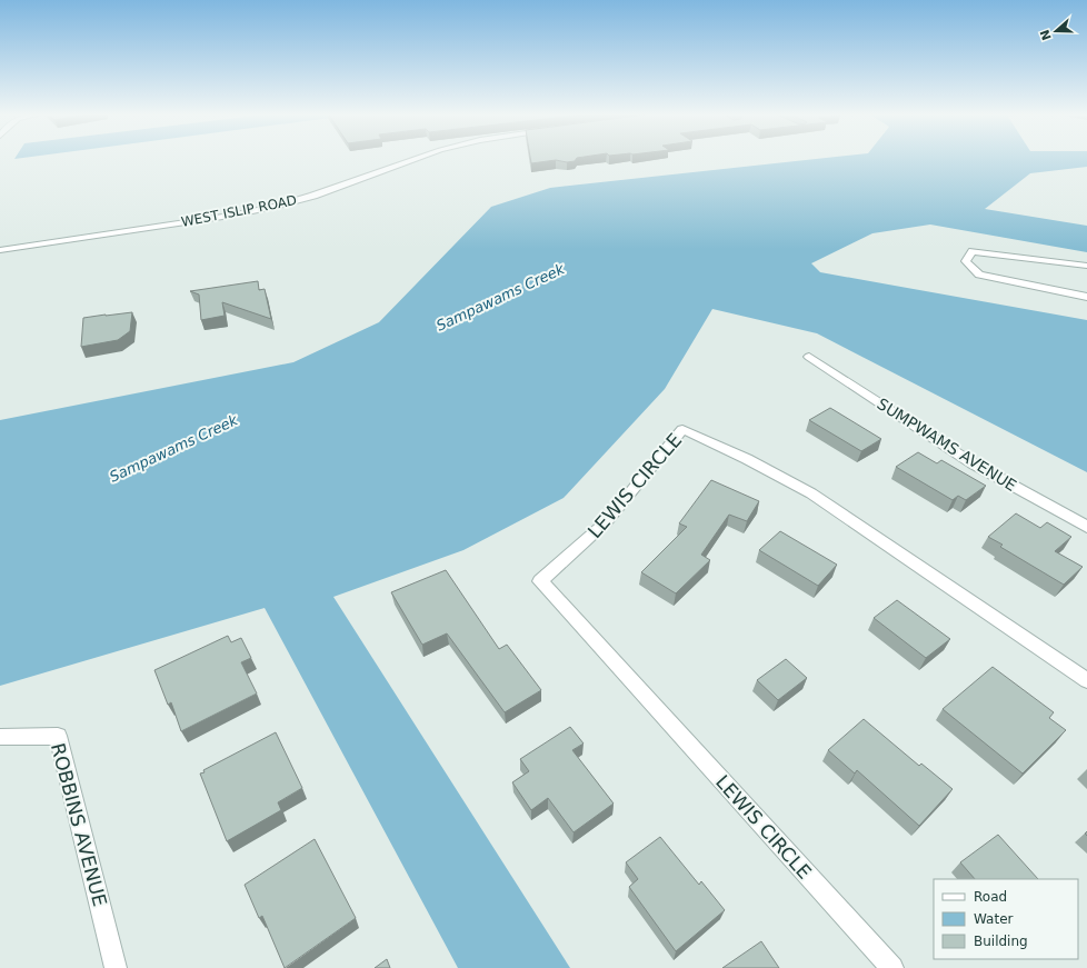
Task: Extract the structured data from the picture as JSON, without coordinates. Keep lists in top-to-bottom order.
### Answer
{
  "streets": {
    "street": [
      "WEST ISLIP ROAD",
      "SUMPWAMS AVENUE",
      "LEWIS CIRCLE",
      "ROBBINS AVENUE"
    ]
  },
  "water": ["Sampawams Creek"],
  "legend": ["Road", "Water", "Building"],
  "north": "left"
}
